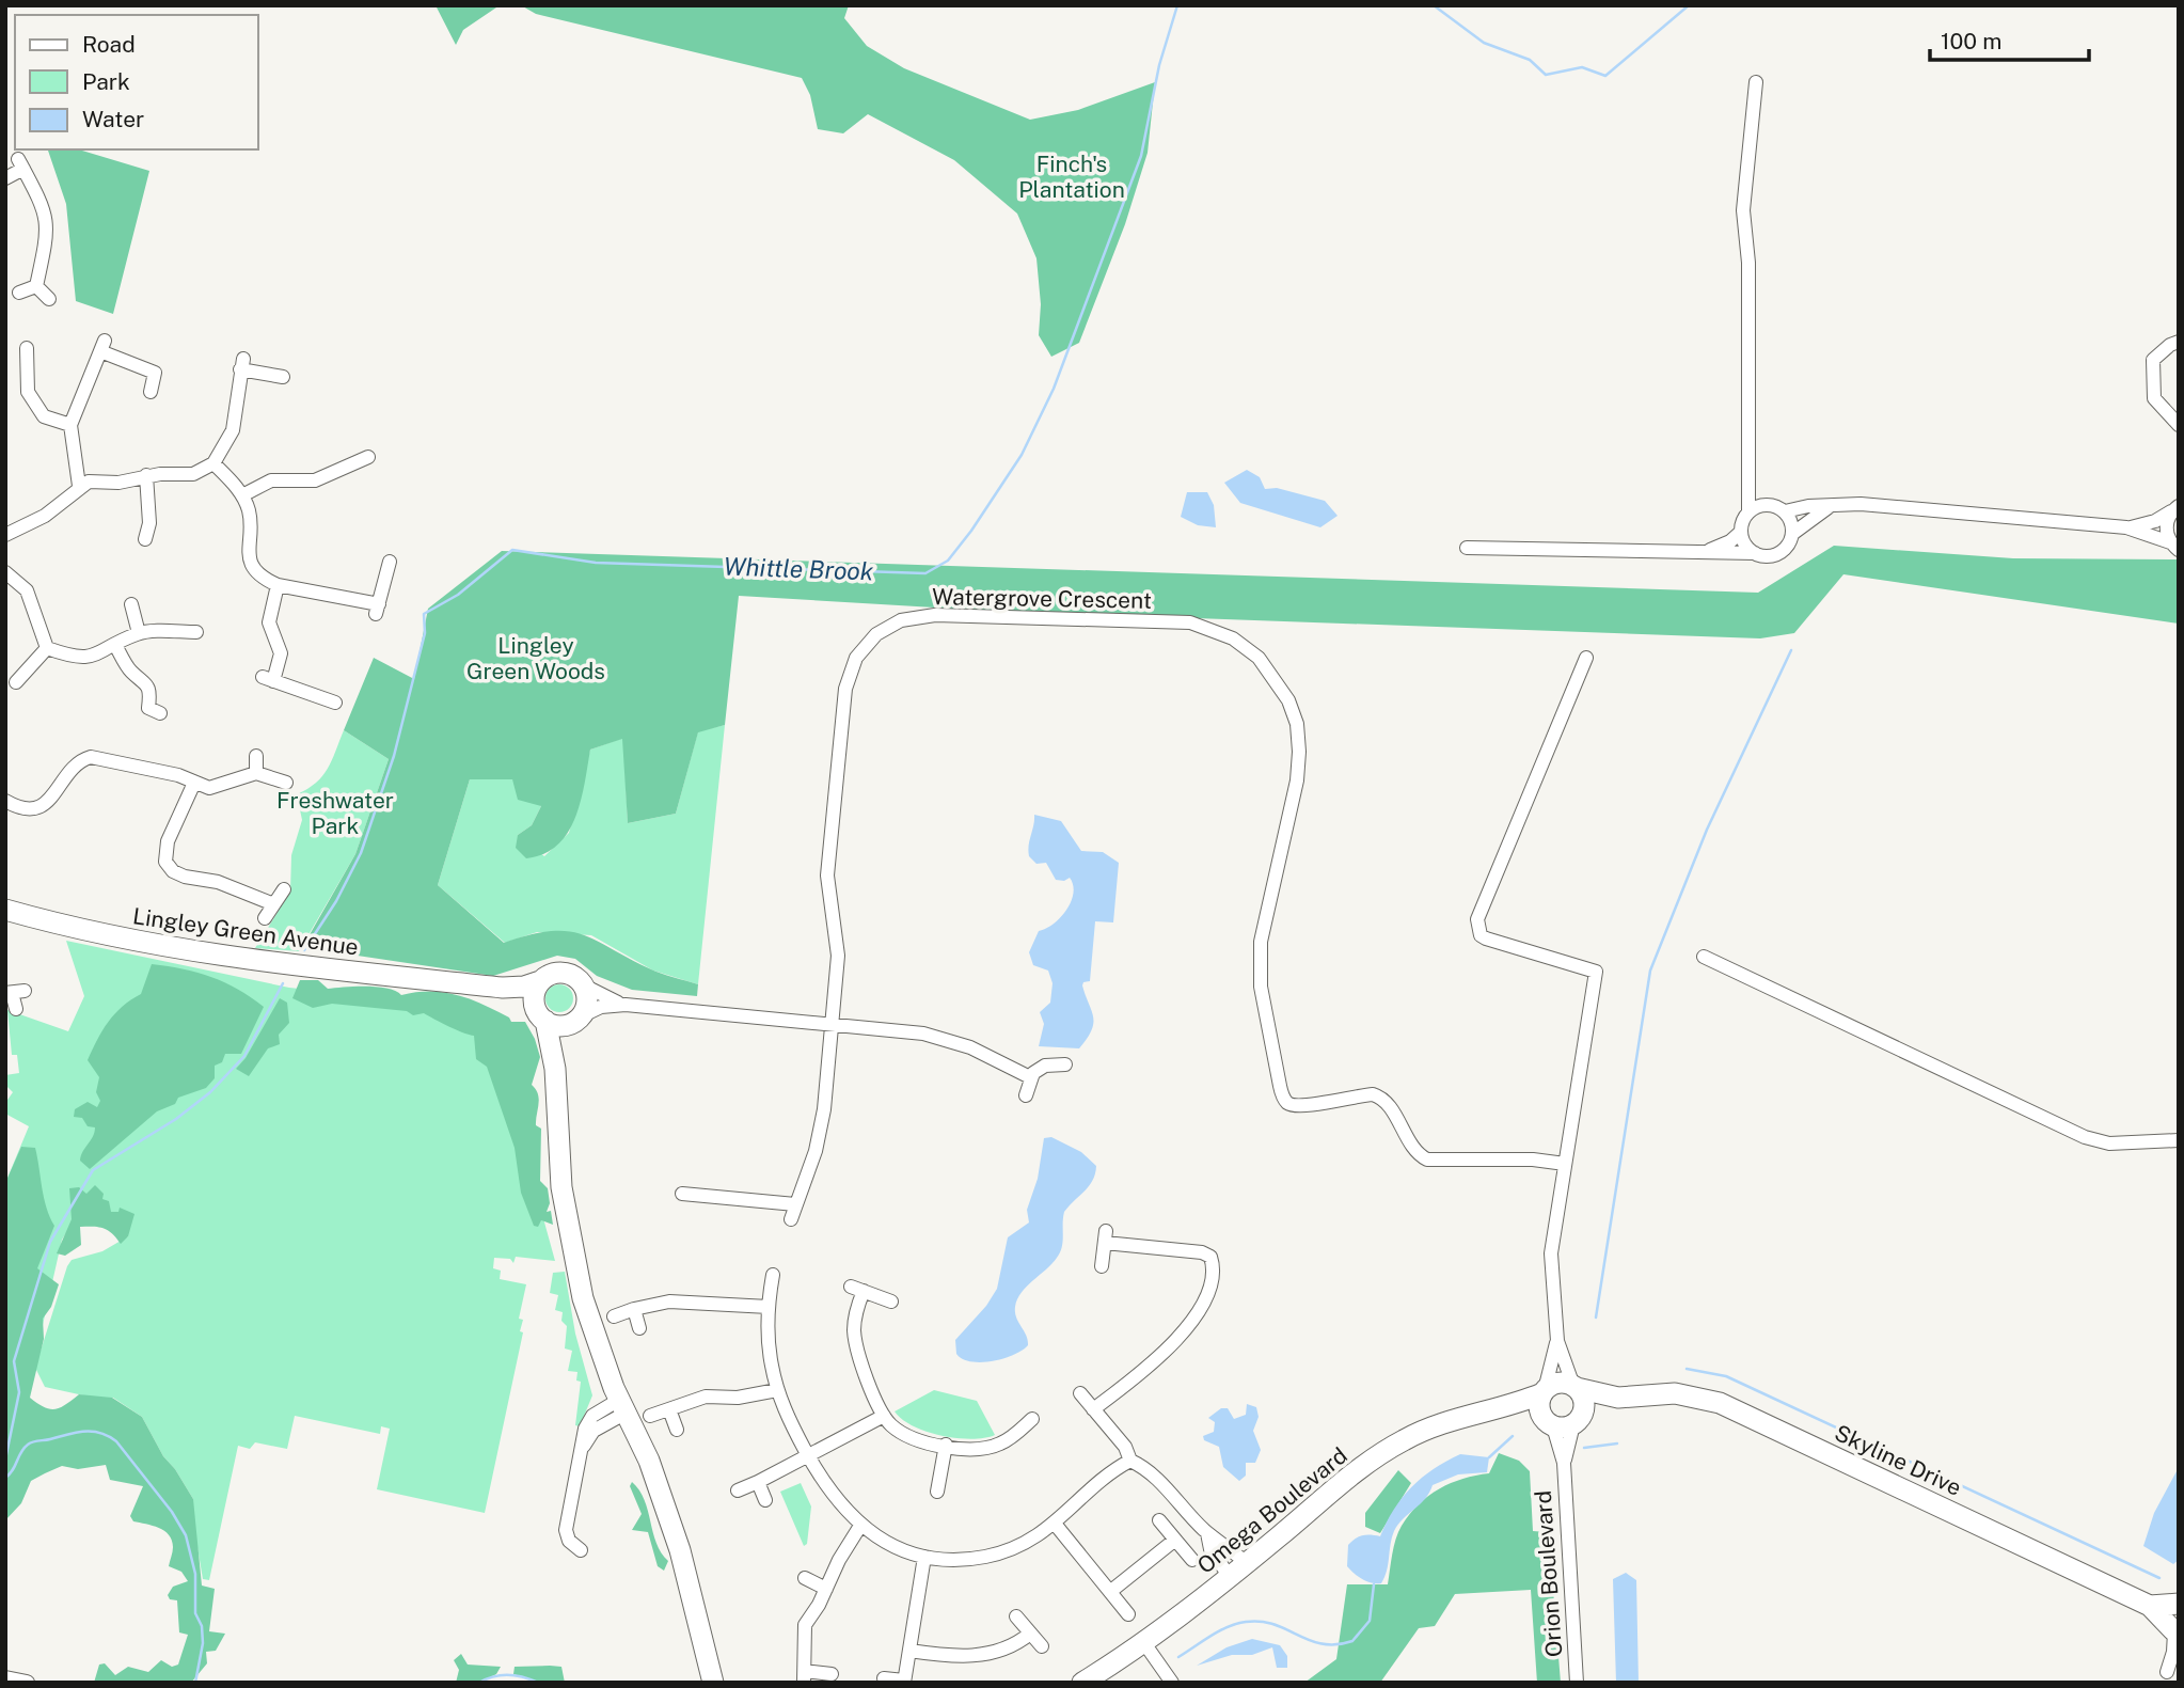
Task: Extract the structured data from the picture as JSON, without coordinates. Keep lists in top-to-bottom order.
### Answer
{
  "streets": {
    "main road": ["Lingley Green Avenue", "Skyline Drive", "Omega Boulevard"],
    "street": ["Watergrove Crescent", "Orion Boulevard"]
  },
  "crossings": [
    ["Skyline Drive", "Omega Boulevard"],
    ["Skyline Drive", "Orion Boulevard"],
    ["Omega Boulevard", "Orion Boulevard"]
  ],
  "water": ["Whittle Brook"],
  "parks": ["Finch's Plantation", "Lingley Green Woods", "Freshwater Park"],
  "legend": ["Road", "Park", "Water"],
  "scale_bar": "100 m"
}
